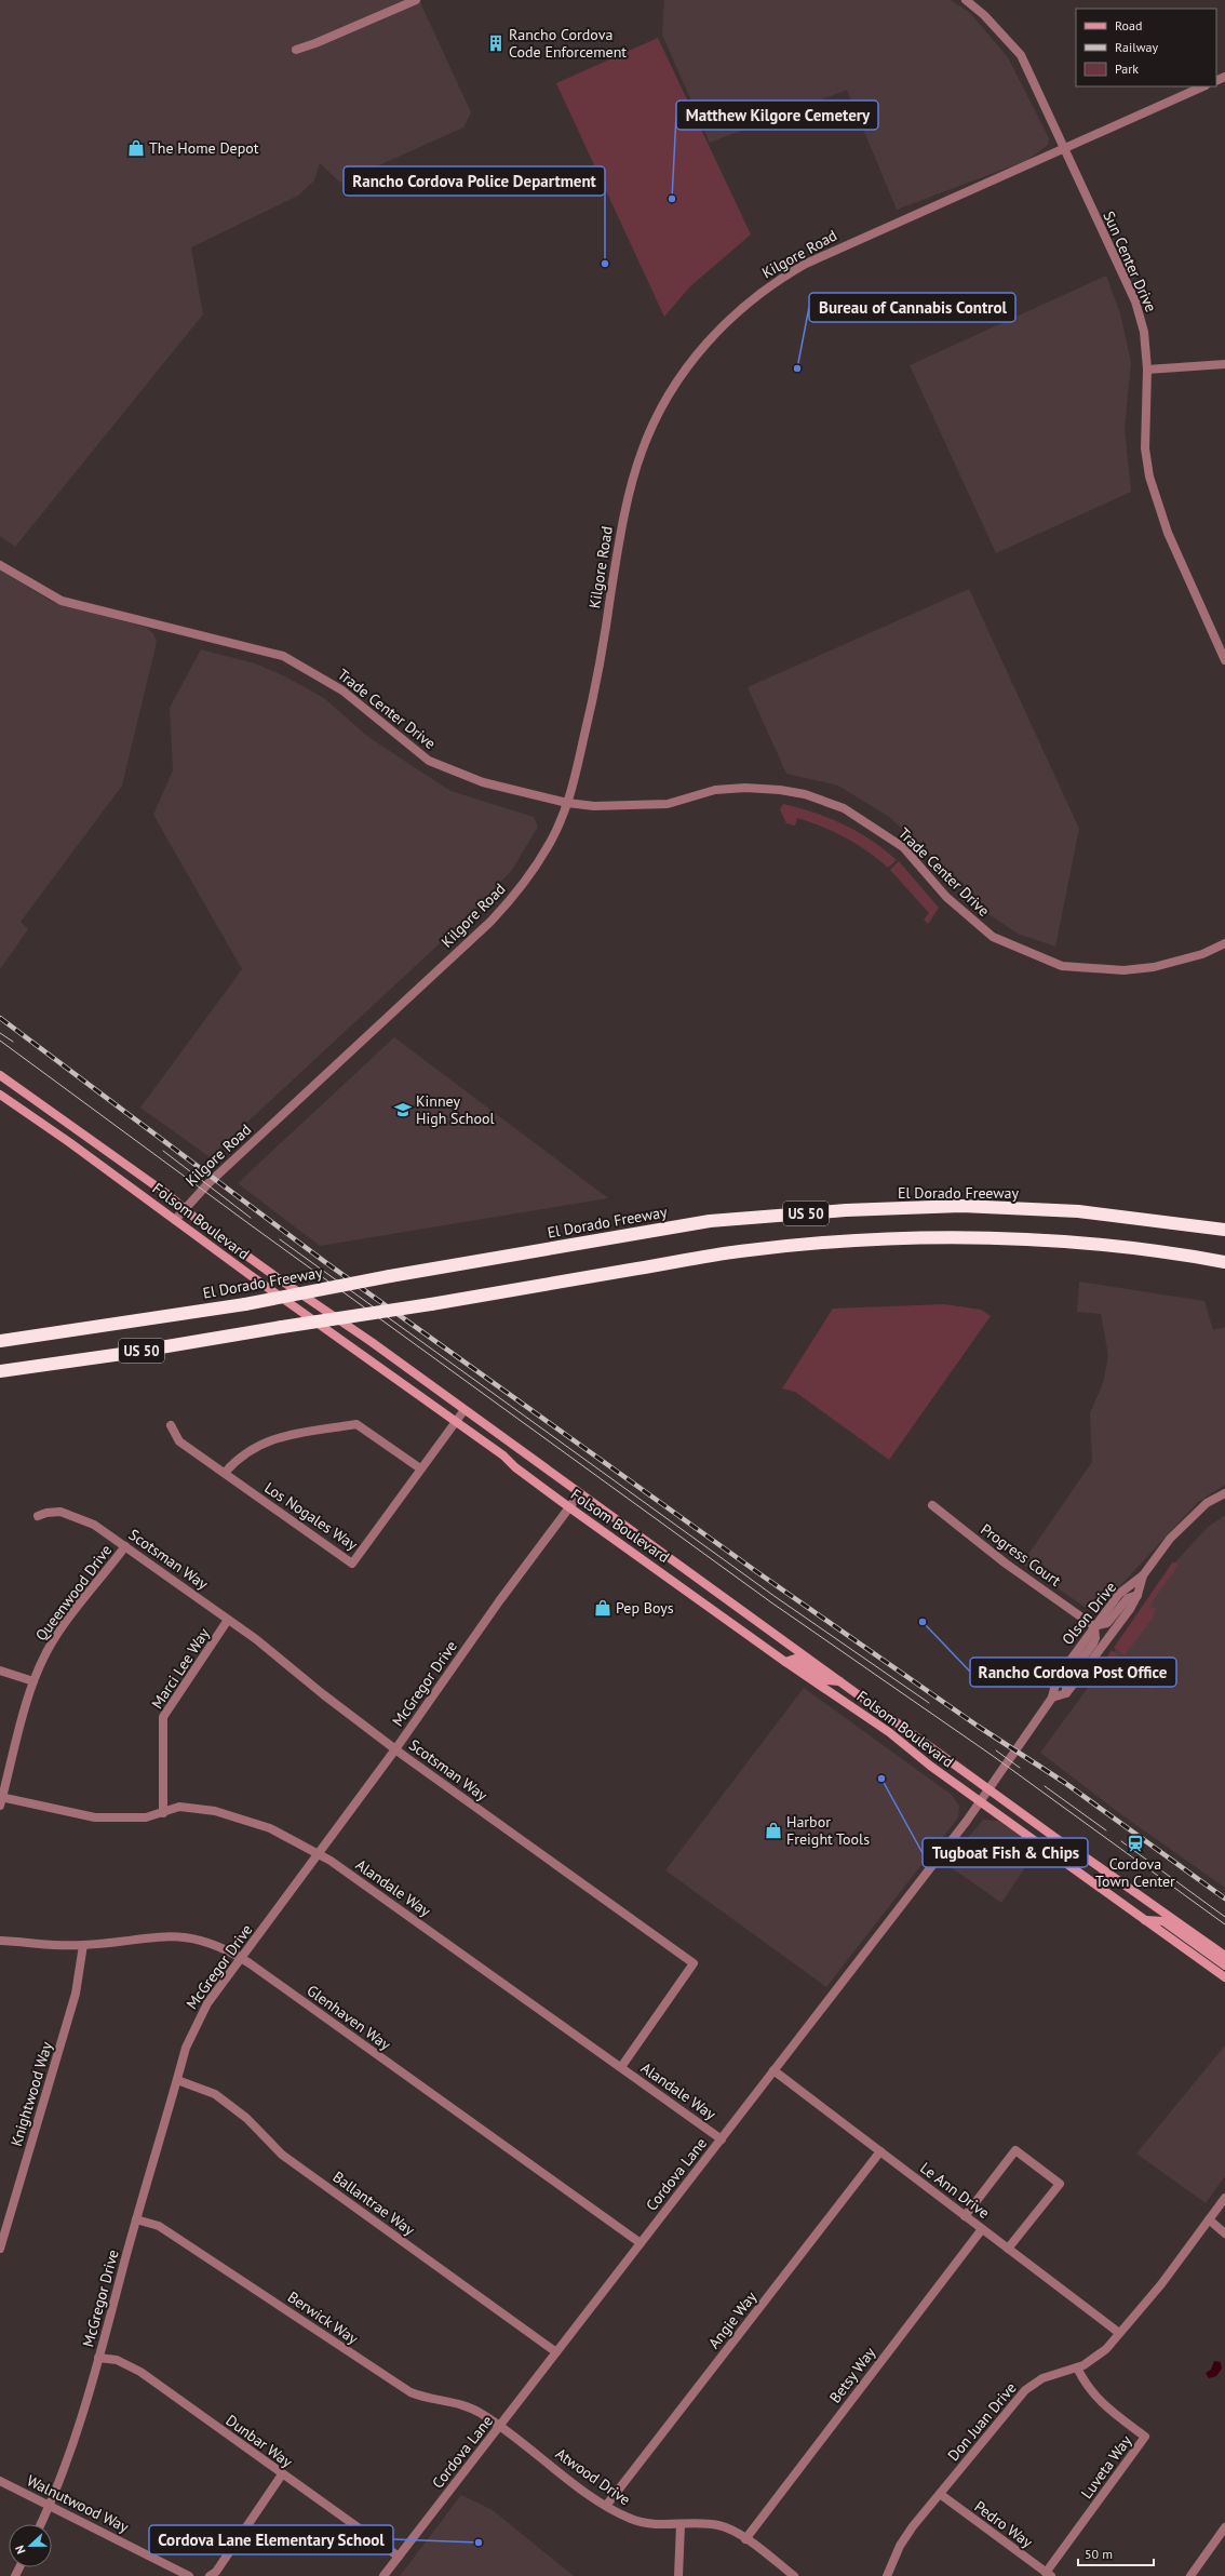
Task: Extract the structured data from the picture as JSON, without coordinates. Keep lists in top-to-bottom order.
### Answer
{
  "streets": {
    "highway": ["El Dorado Freeway", "US 50"],
    "main road": ["Folsom Boulevard"],
    "street": [
      "Kilgore Road",
      "Sun Center Drive",
      "Trade Center Drive",
      "Los Nogales Way",
      "Progress Court",
      "Scotsman Way",
      "Queenwood Drive",
      "Olson Drive",
      "Marci Lee Way",
      "McGregor Drive",
      "Alandale Way",
      "Glenhaven Way",
      "Knightwood Way",
      "Cordova Lane",
      "Le Ann Drive",
      "Ballantrae Way",
      "Berwick Way",
      "Angie Way",
      "Betsy Way",
      "Don Juan Drive",
      "Dunbar Way",
      "Luveta Way",
      "Atwood Drive",
      "Walnutwood Way",
      "Pedro Way"
    ]
  },
  "crossings": [
    ["Kilgore Road", "Sun Center Drive"],
    ["Kilgore Road", "Trade Center Drive"],
    ["Kilgore Road", "Folsom Boulevard"],
    ["Folsom Boulevard", "Los Nogales Way"],
    ["Folsom Boulevard", "Olson Drive"],
    ["Folsom Boulevard", "McGregor Drive"],
    ["Folsom Boulevard", "Cordova Lane"],
    ["Progress Court", "Olson Drive"],
    ["Scotsman Way", "Queenwood Drive"],
    ["Scotsman Way", "Marci Lee Way"],
    ["Scotsman Way", "McGregor Drive"],
    ["Scotsman Way", "Alandale Way"],
    ["Queenwood Drive", "Alandale Way"],
    ["Olson Drive", "Cordova Lane"],
    ["Marci Lee Way", "Alandale Way"],
    ["McGregor Drive", "Alandale Way"],
    ["McGregor Drive", "Glenhaven Way"],
    ["McGregor Drive", "Ballantrae Way"],
    ["McGregor Drive", "Berwick Way"],
    ["McGregor Drive", "Dunbar Way"],
    ["McGregor Drive", "Walnutwood Way"],
    ["Alandale Way", "Cordova Lane"],
    ["Glenhaven Way", "Knightwood Way"],
    ["Glenhaven Way", "Cordova Lane"],
    ["Cordova Lane", "Le Ann Drive"],
    ["Cordova Lane", "Ballantrae Way"],
    ["Cordova Lane", "Berwick Way"],
    ["Cordova Lane", "Dunbar Way"],
    ["Cordova Lane", "Atwood Drive"],
    ["Le Ann Drive", "Angie Way"],
    ["Le Ann Drive", "Betsy Way"],
    ["Le Ann Drive", "Don Juan Drive"],
    ["Berwick Way", "Atwood Drive"],
    ["Angie Way", "Atwood Drive"],
    ["Betsy Way", "Atwood Drive"],
    ["Don Juan Drive", "Luveta Way"],
    ["Don Juan Drive", "Pedro Way"],
    ["Luveta Way", "Pedro Way"]
  ],
  "places": {
    "building": ["Rancho Cordova Code Enforcement"],
    "shop": ["The Home Depot", "Pep Boys", "Harbor Freight Tools"],
    "other": [
      "Matthew Kilgore Cemetery",
      "Rancho Cordova Police Department",
      "Bureau of Cannabis Control",
      "Rancho Cordova Post Office",
      "Tugboat Fish & Chips",
      "Cordova Lane Elementary School"
    ],
    "school or university": ["Kinney High School"],
    "station": ["Cordova Town Center"]
  },
  "legend": ["Road", "Railway", "Park"],
  "scale_bar": "50 m",
  "north": "left"
}
